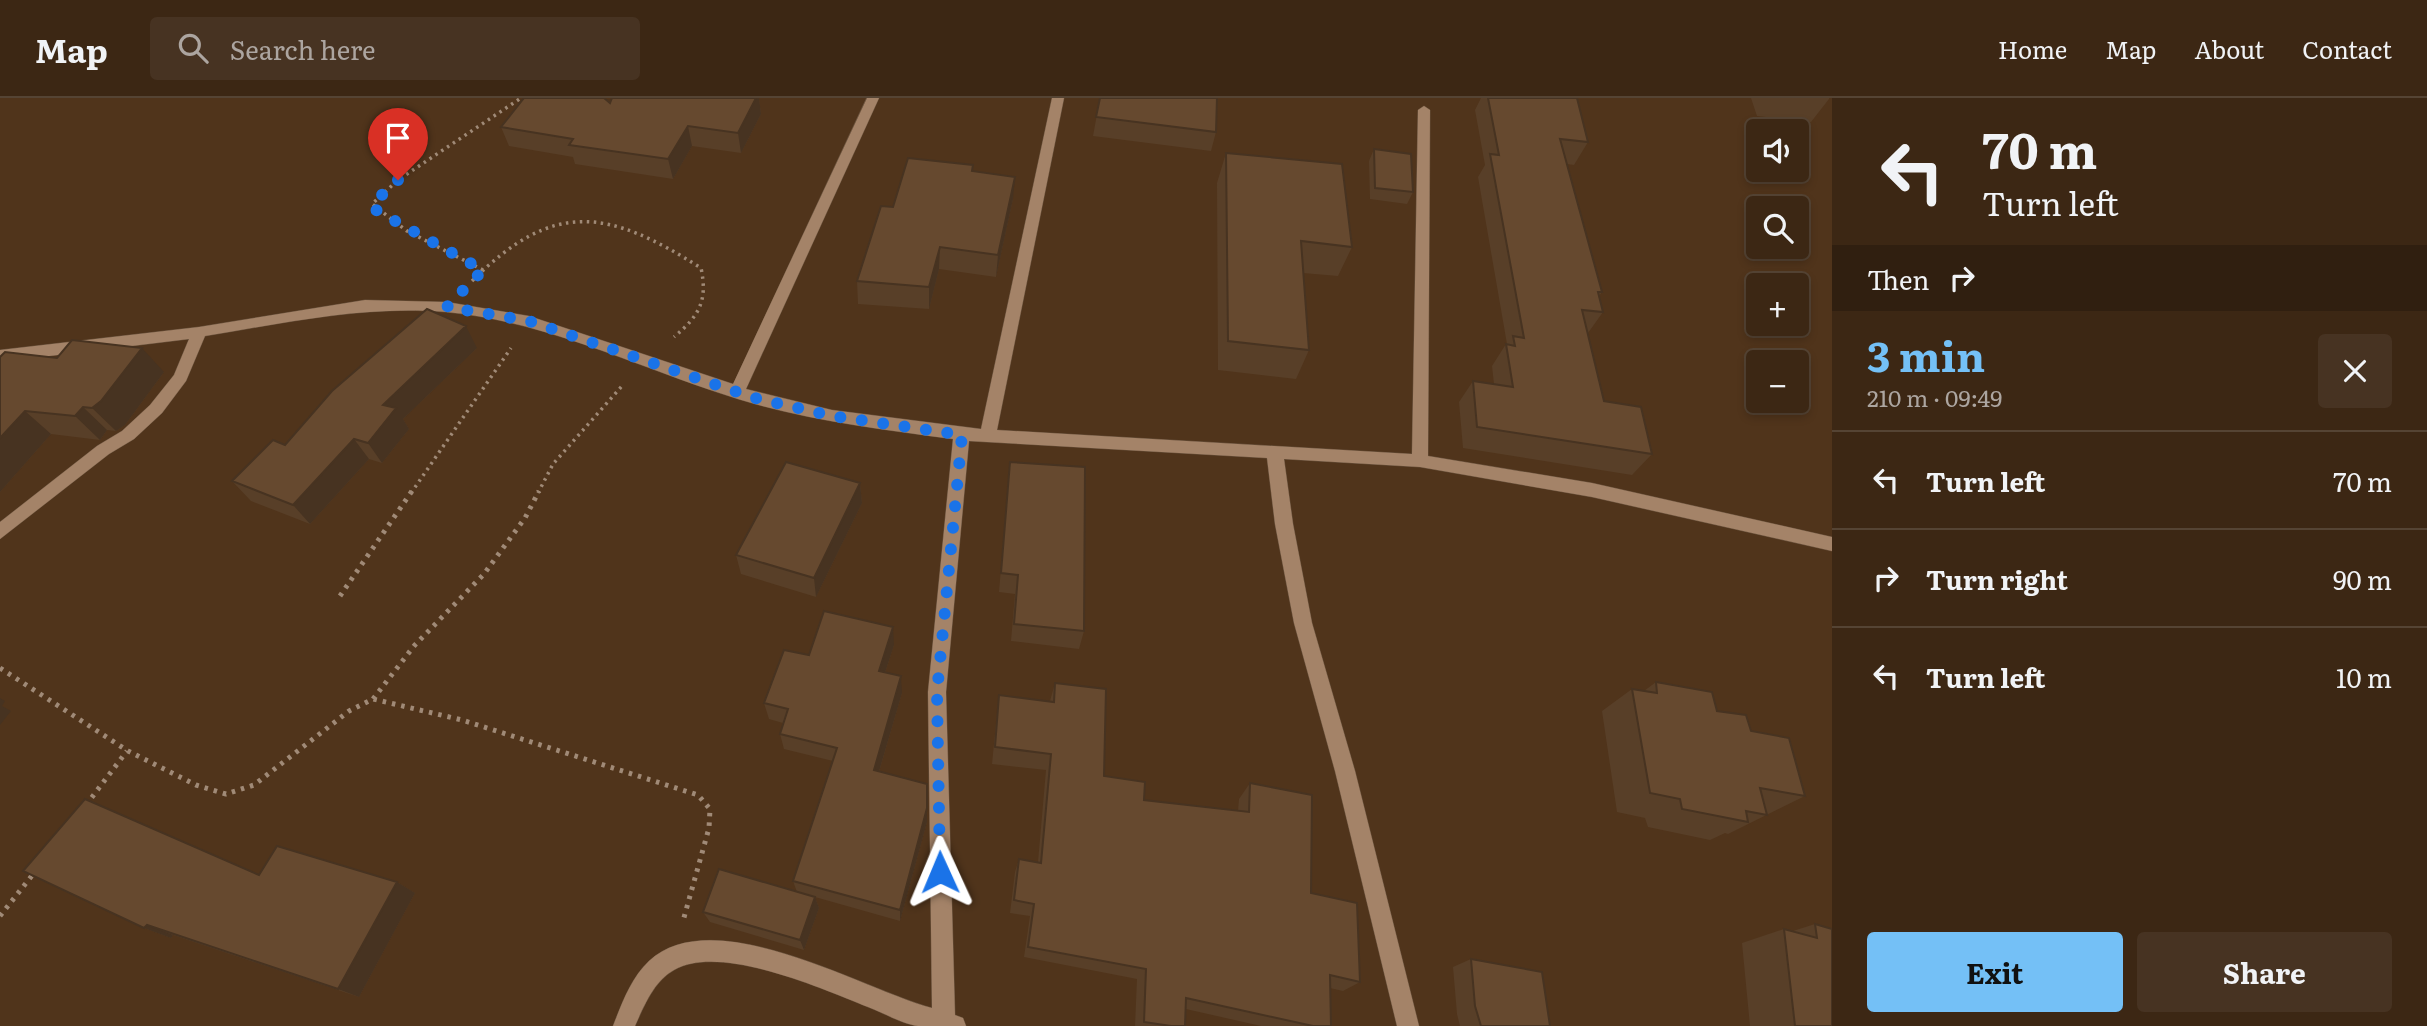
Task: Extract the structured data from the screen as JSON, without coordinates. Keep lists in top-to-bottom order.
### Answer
{
  "page": {
    "header": "Map",
    "search": "Search here",
    "nav": [
      "Home",
      "Map",
      "About",
      "Contact"
    ],
    "turn": ["70 m", "Turn left"],
    "map_buttons": ["+", "−"],
    "then": "Then",
    "heading": ["3 min", "210 m · 09:49"],
    "list": [
      {
        "name": "Turn left",
        "value": "70 m"
      },
      {
        "name": "Turn right",
        "value": "90 m"
      },
      {
        "name": "Turn left",
        "value": "10 m"
      }
    ],
    "buttons": ["Exit", "Share"]
  }
}
